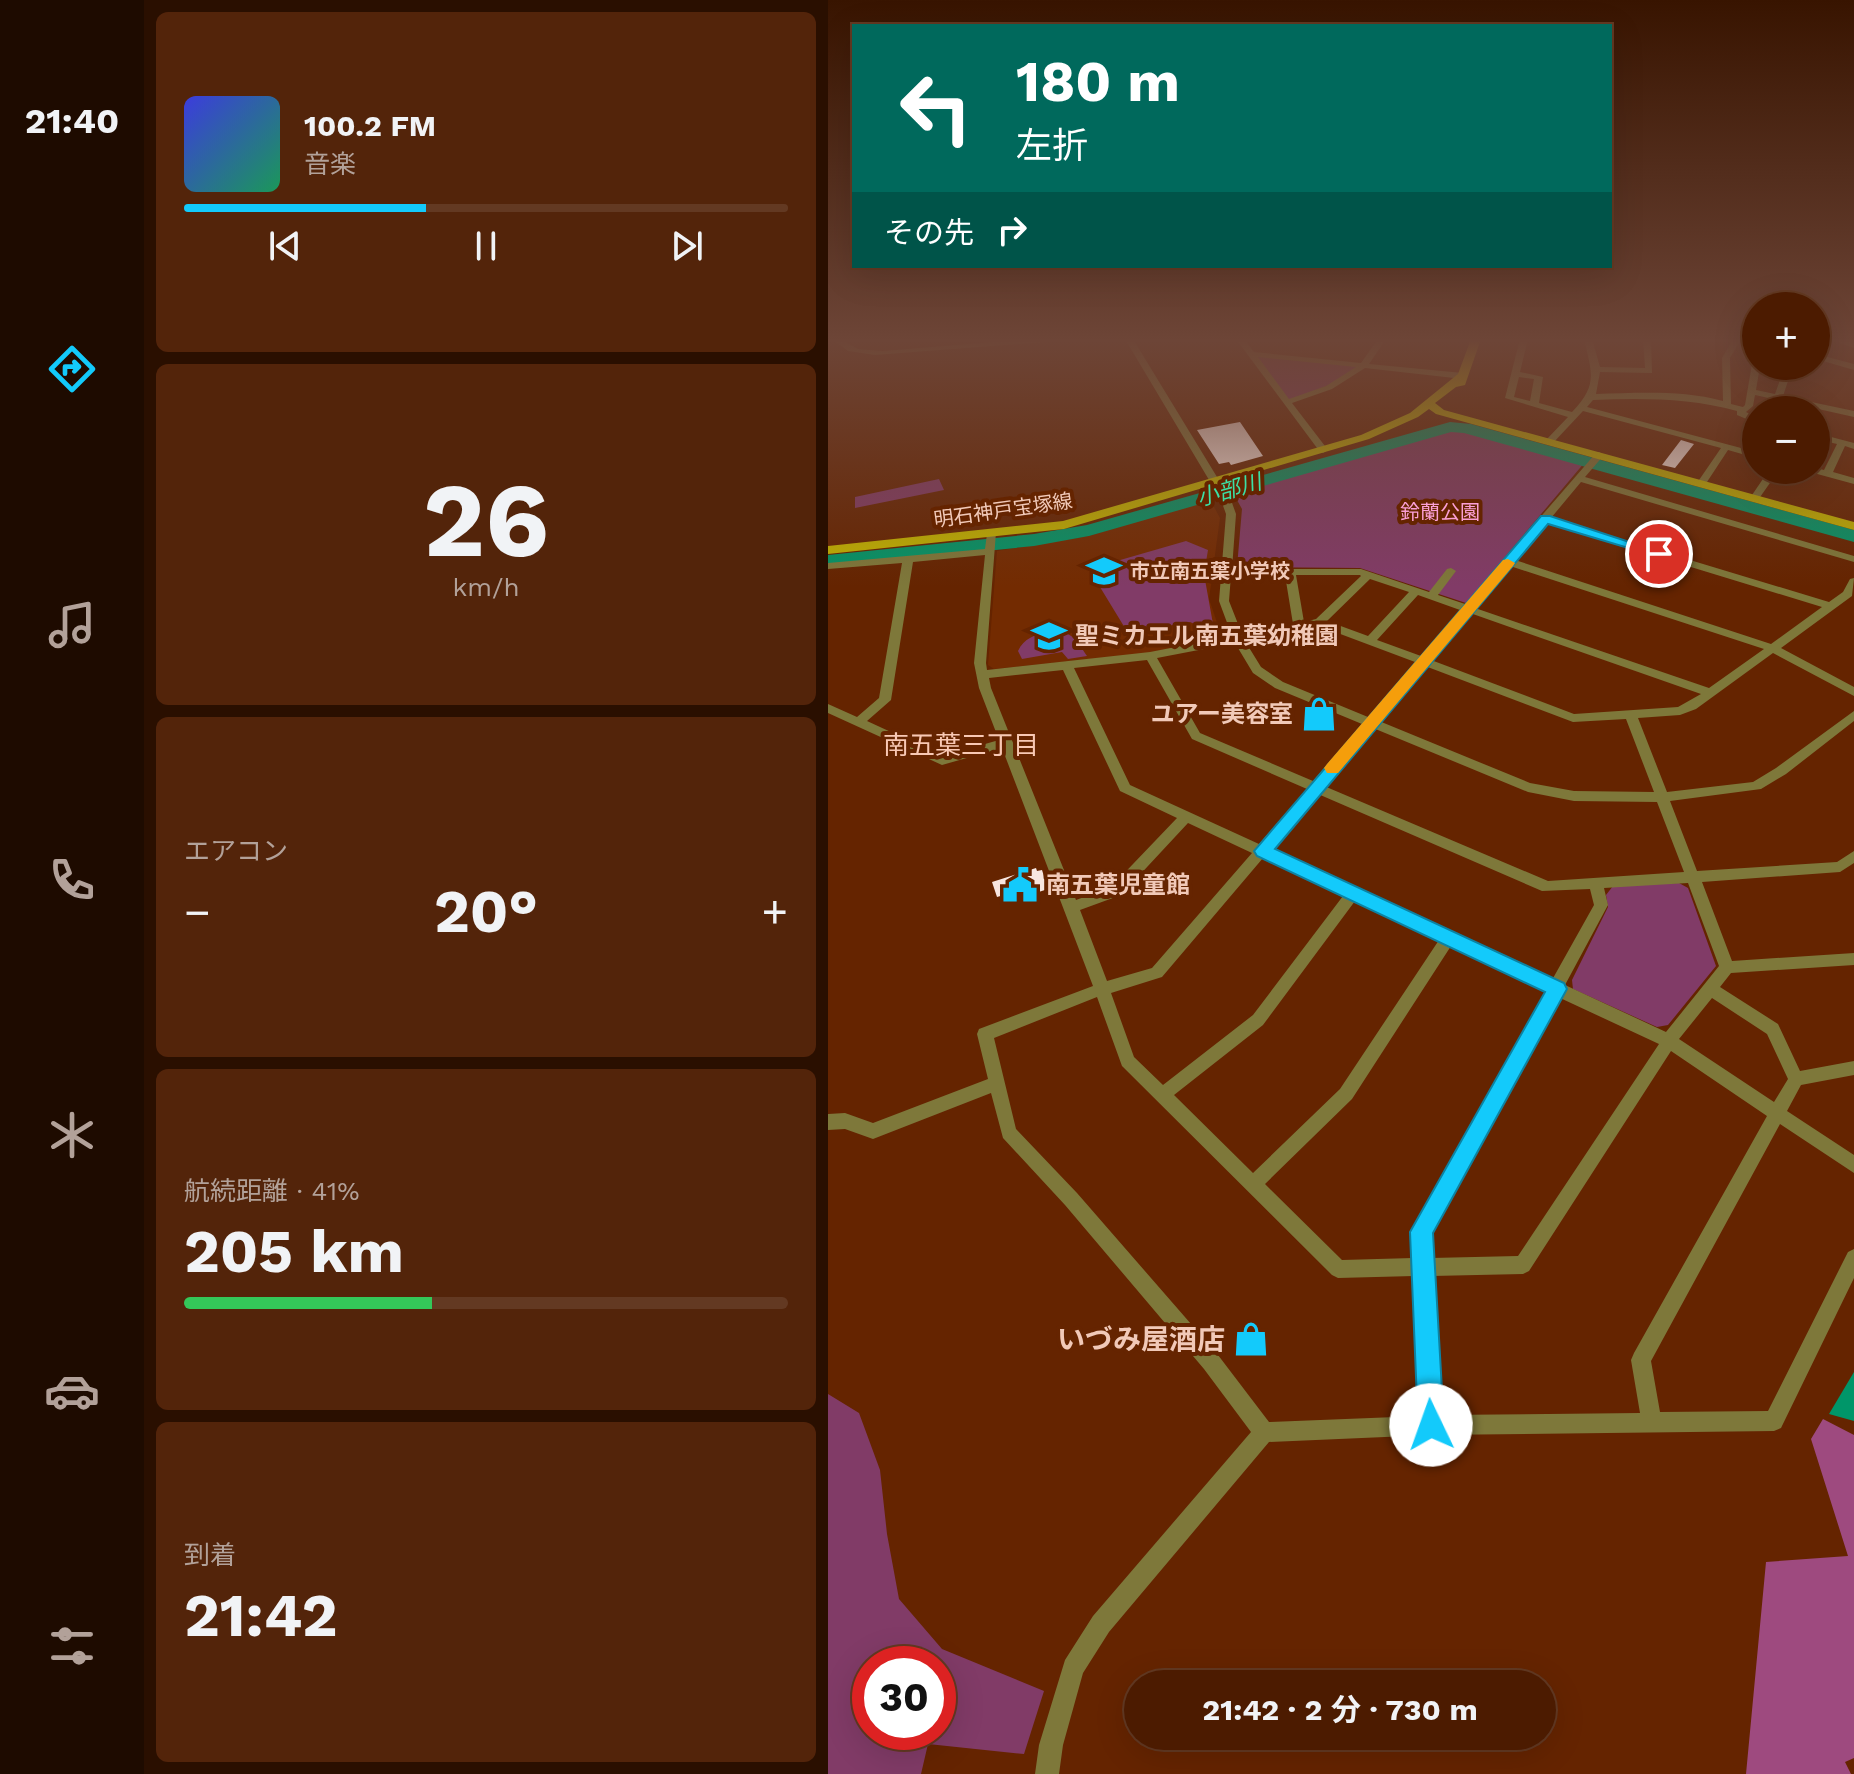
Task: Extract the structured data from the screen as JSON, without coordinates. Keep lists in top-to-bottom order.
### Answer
{
  "streets": {
    "main road": ["明石神戸宝塚線"]
  },
  "districts": ["南五葉三丁目"],
  "water": ["小部川"],
  "parks": ["鈴蘭公園"],
  "places": {
    "school or university": ["市立南五葉小学校", "聖ミカエル南五葉幼稚園"],
    "shop": ["ユアー美容室", "いづみ屋酒店"],
    "public building": ["南五葉児童館"]
  },
  "page": {
    "tabs": "21:40",
    "turn": ["180 m", "左折"],
    "song": ["100.2 FM", "音楽"],
    "then": "その先",
    "map_buttons": ["+", "−"],
    "tile": [
      ["26", "km/h"],
      "エアコン",
      ["航続距離 · 41%", "205 km"],
      ["到着", "21:42"]
    ],
    "heat": ["−", "20°", "+"],
    "limit": "30",
    "trip": "21:42 · 2 分 · 730 m"
  }
}
